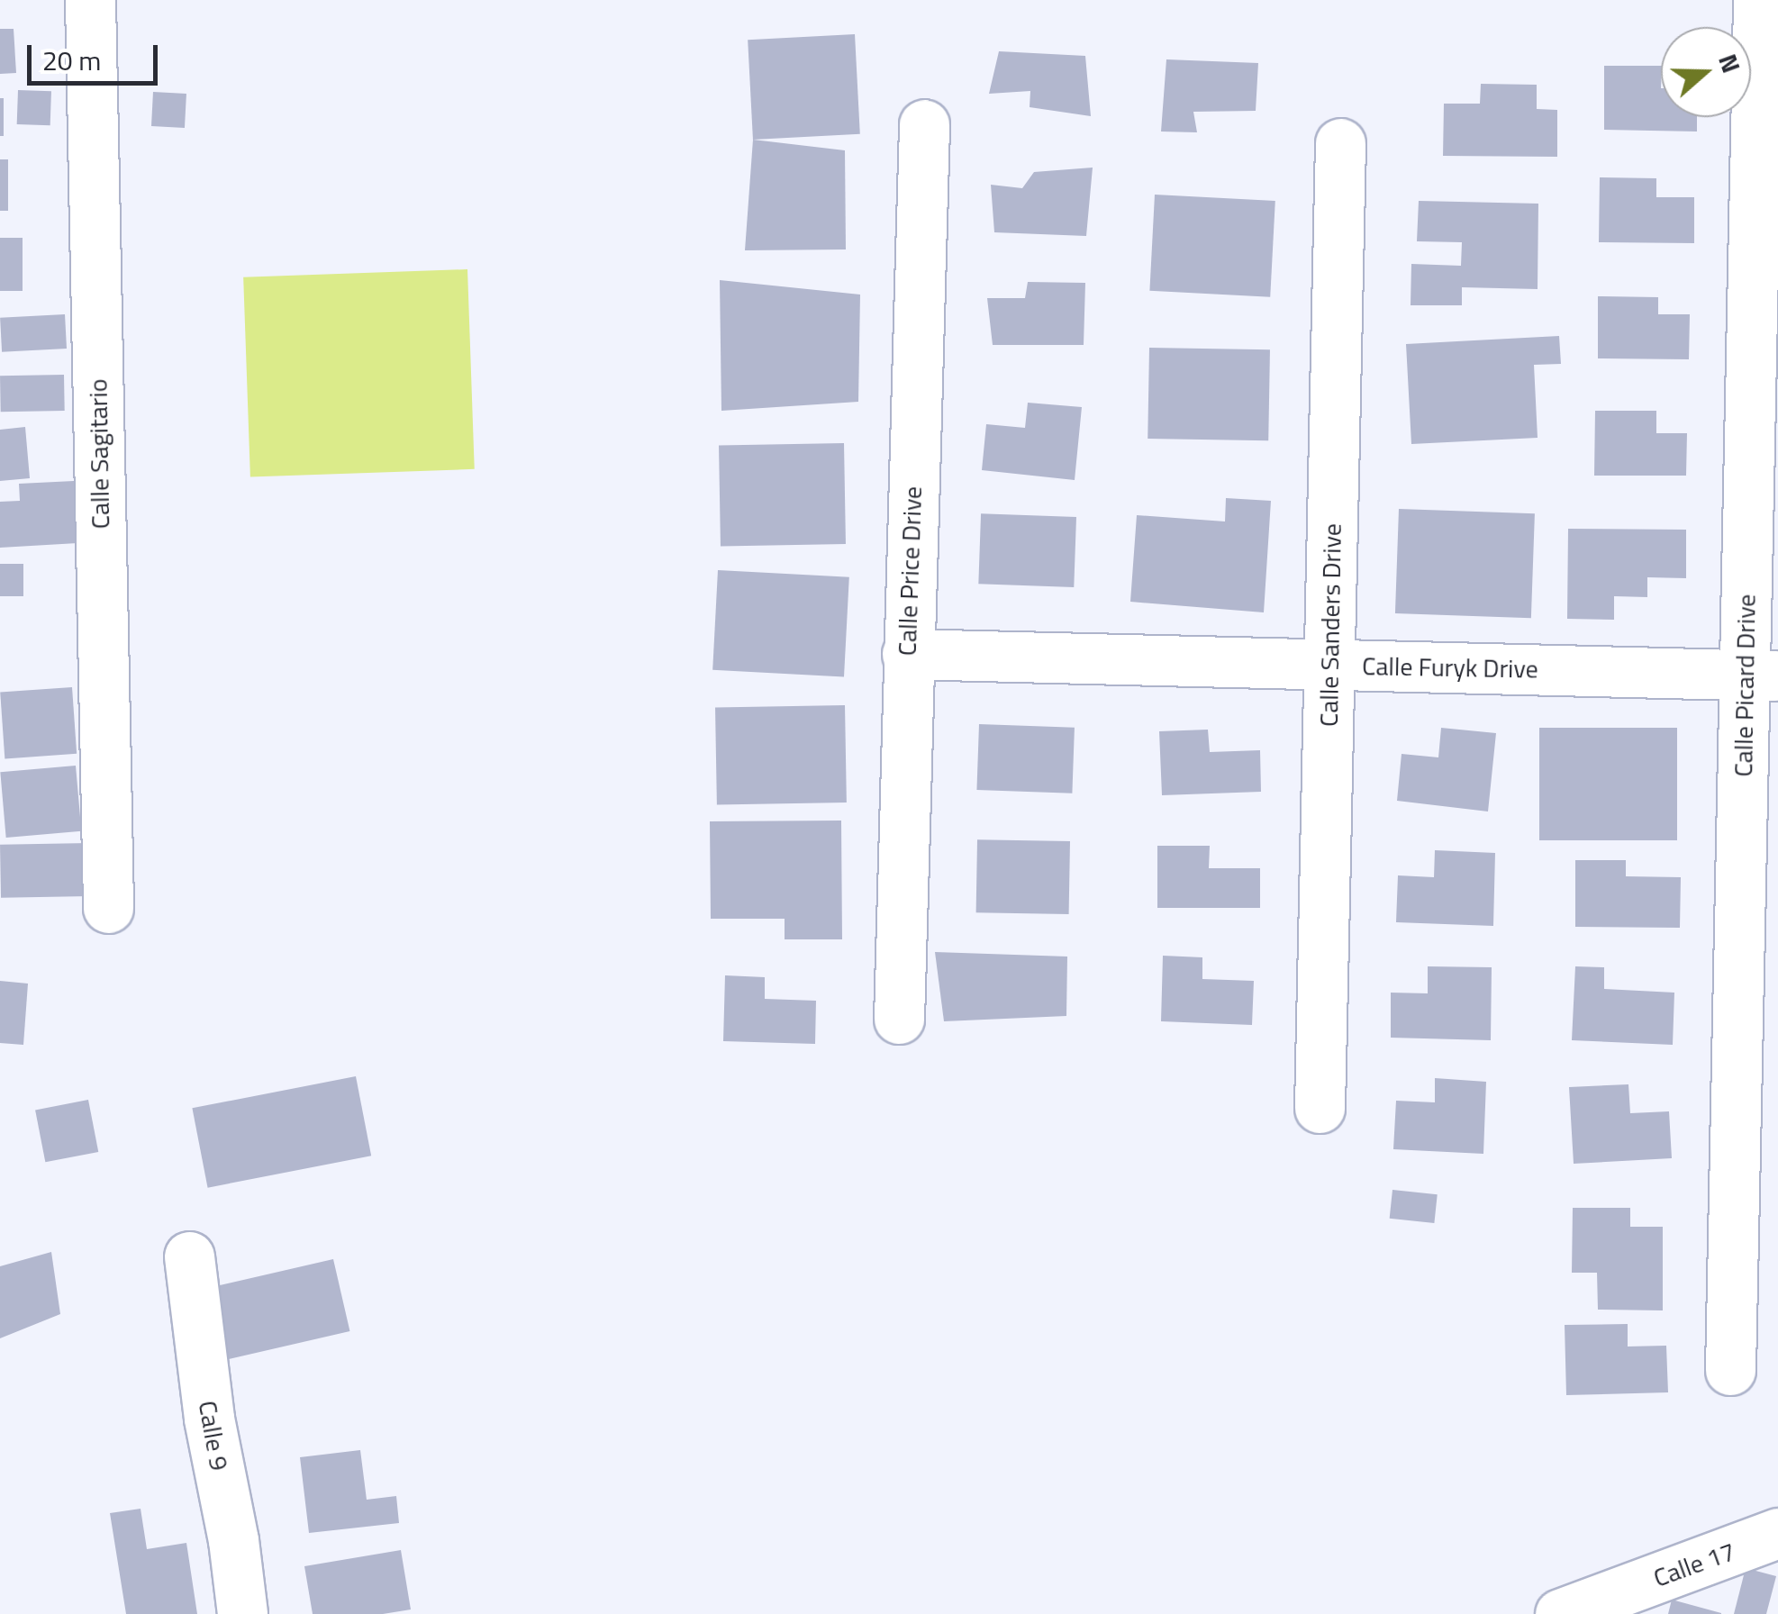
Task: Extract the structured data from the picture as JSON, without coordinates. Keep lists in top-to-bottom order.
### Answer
{
  "streets": {
    "street": [
      "Calle Sagitario",
      "Calle Price Drive",
      "Calle Sanders Drive",
      "Calle Furyk Drive",
      "Calle Picard Drive",
      "Calle 9",
      "Calle 17"
    ]
  },
  "crossings": [
    ["Calle Price Drive", "Calle Furyk Drive"],
    ["Calle Sanders Drive", "Calle Furyk Drive"],
    ["Calle Furyk Drive", "Calle Picard Drive"]
  ],
  "scale_bar": "20 m",
  "north": "right"
}
